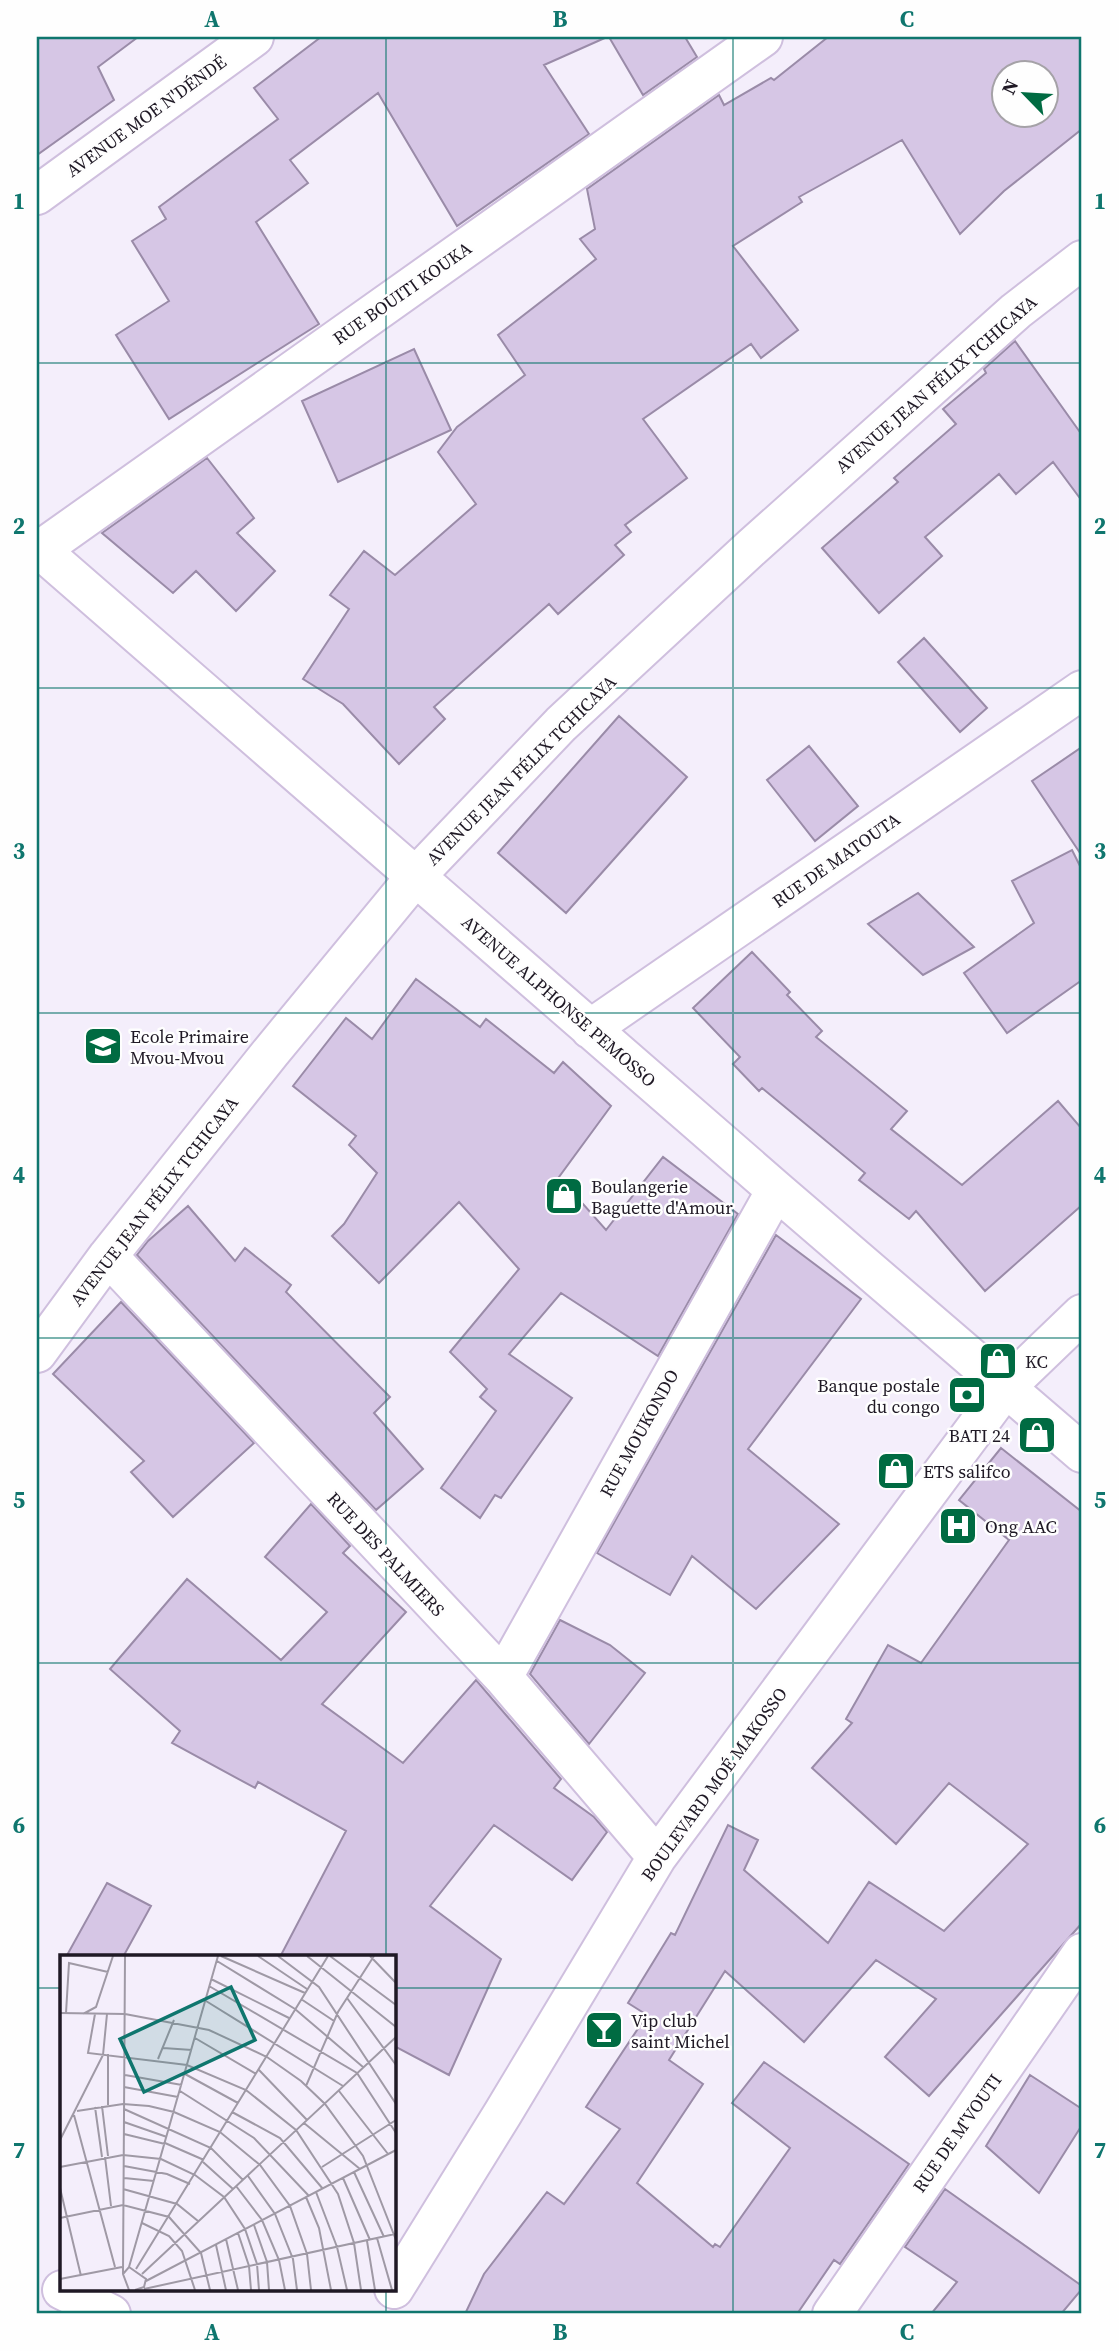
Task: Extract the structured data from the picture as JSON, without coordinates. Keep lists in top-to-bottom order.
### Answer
{
  "streets": {
    "street": [
      "AVENUE MOE N'DÉNDÉ",
      "RUE BOUITI KOUKA",
      "AVENUE JEAN FÉLIX TCHICAYA",
      "RUE DE MATOUTA",
      "AVENUE ALPHONSE PEMOSSO",
      "RUE MOUKONDO",
      "RUE DES PALMIERS",
      "BOULEVARD MOÉ MAKOSSO",
      "RUE DE M'VOUTI"
    ]
  },
  "crossings": [
    ["RUE BOUITI KOUKA", "AVENUE ALPHONSE PEMOSSO"],
    ["AVENUE JEAN FÉLIX TCHICAYA", "AVENUE ALPHONSE PEMOSSO"],
    ["AVENUE JEAN FÉLIX TCHICAYA", "RUE DES PALMIERS"],
    ["RUE DE MATOUTA", "AVENUE ALPHONSE PEMOSSO"],
    ["AVENUE ALPHONSE PEMOSSO", "RUE MOUKONDO"],
    ["AVENUE ALPHONSE PEMOSSO", "BOULEVARD MOÉ MAKOSSO"],
    ["RUE MOUKONDO", "RUE DES PALMIERS"],
    ["RUE DES PALMIERS", "BOULEVARD MOÉ MAKOSSO"]
  ],
  "places": {
    "school or university": ["Ecole Primaire Mvou-Mvou"],
    "shop": [
      "Boulangerie Baguette d'Amour",
      "KC",
      "BATI 24",
      "ETS salifco"
    ],
    "bank": ["Banque postale du congo"],
    "hospital": ["Ong AAC"],
    "bar": ["Vip club saint Michel"]
  },
  "north": "top left",
  "grid": {
    "columns": ["A", "B", "C"],
    "rows": [
      "1",
      "2",
      "3",
      "4",
      "5",
      "6",
      "7"
    ]
  }
}
